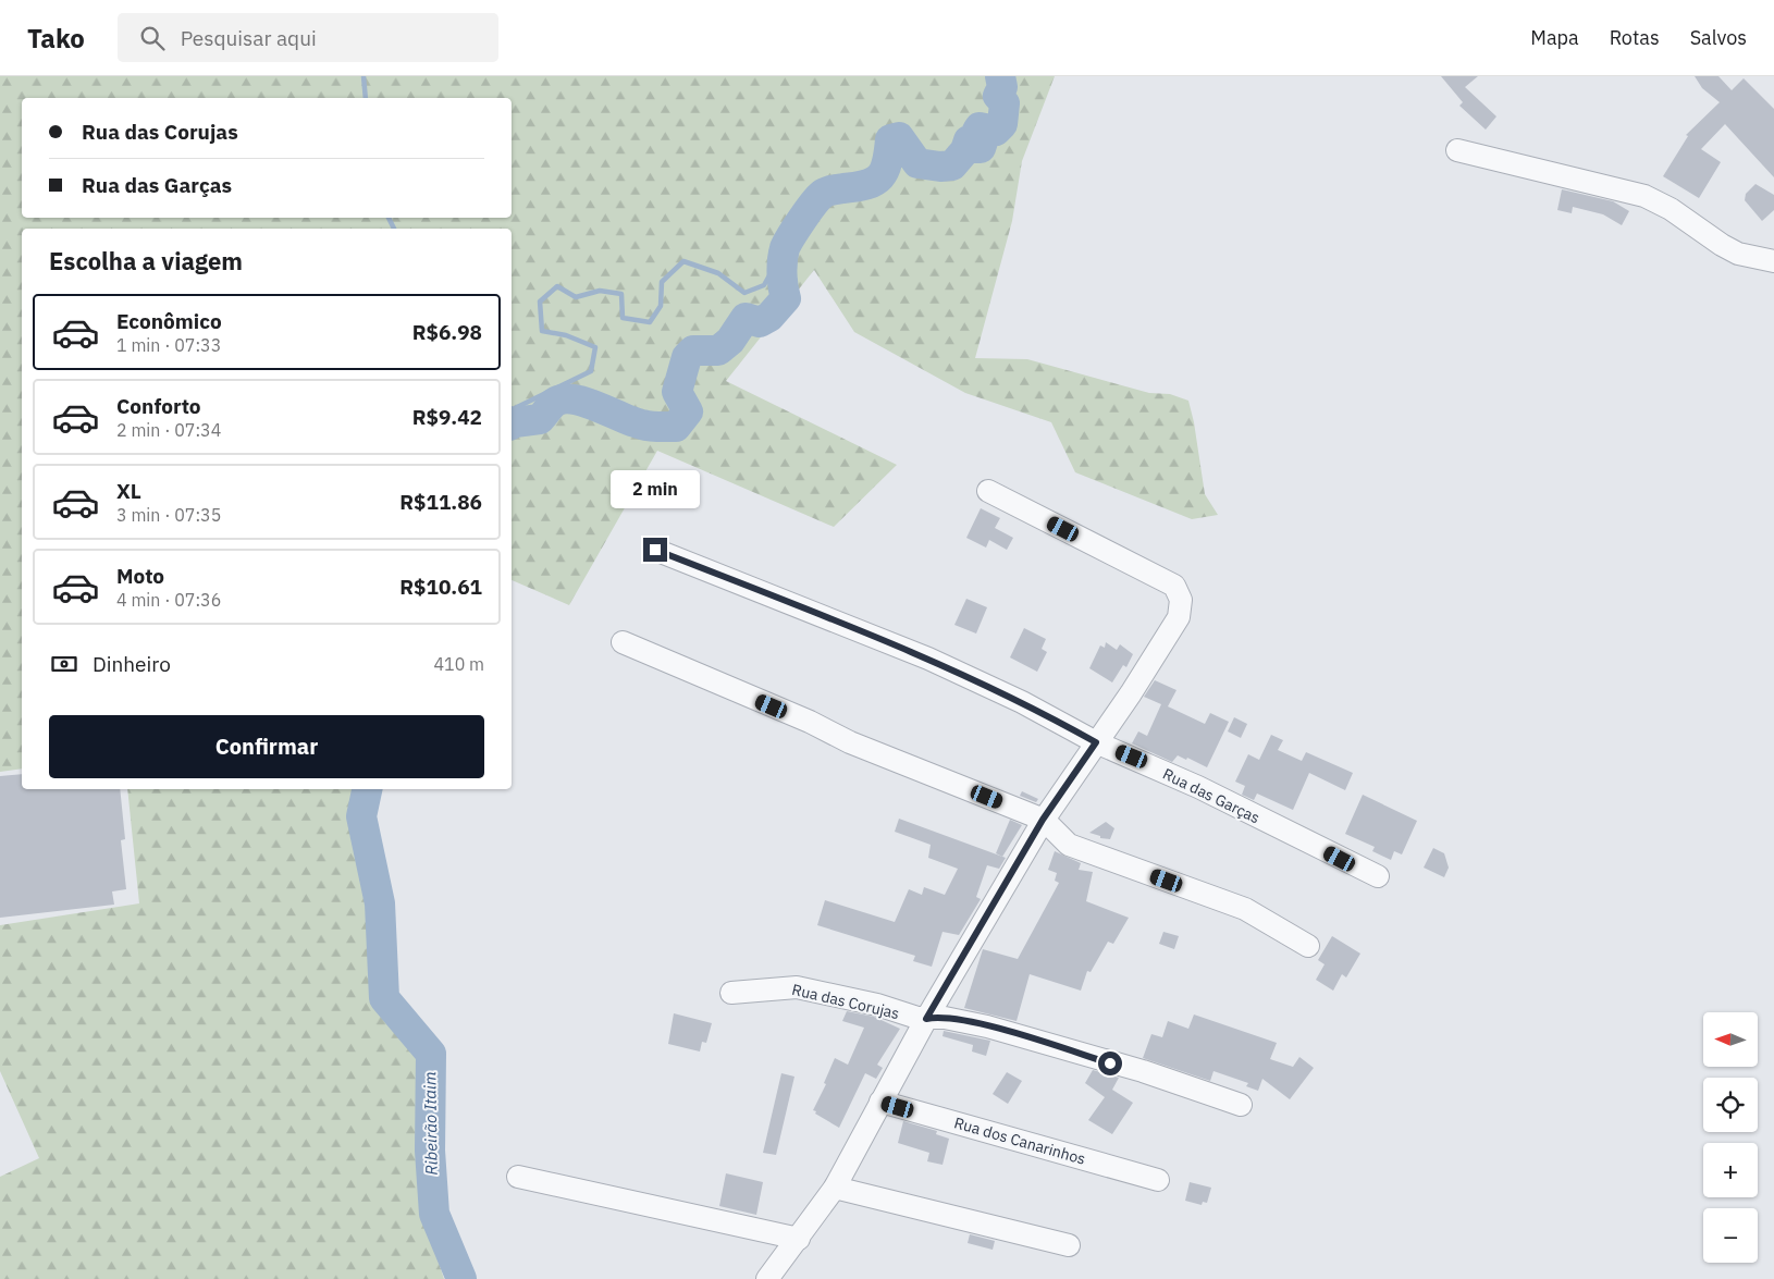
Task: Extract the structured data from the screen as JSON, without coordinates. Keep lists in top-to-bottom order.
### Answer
{
  "streets": {
    "street": ["Rua das Garças", "Rua das Corujas", "Rua dos Canarinhos"]
  },
  "water": ["Ribeirão Itaim"],
  "north": "left",
  "page": {
    "header": "Tako",
    "search": "Pesquisar aqui",
    "nav": ["Mapa", "Rotas", "Salvos"],
    "banner": ["Rua das Corujas", "Rua das Garças"],
    "heading": "Escolha a viagem",
    "list": [
      {
        "name": "Econômico",
        "note": "1 min · 07:33",
        "value": "R$6.98"
      },
      {
        "name": "Conforto",
        "note": "2 min · 07:34",
        "value": "R$9.42"
      },
      {
        "name": "XL",
        "note": "3 min · 07:35",
        "value": "R$11.86"
      },
      {
        "name": "Moto",
        "note": "4 min · 07:36",
        "value": "R$10.61"
      }
    ],
    "bubble": "2 min",
    "pay": ["Dinheiro", "410 m"],
    "buttons": "Confirmar",
    "map_buttons": ["+", "−"]
  }
}
